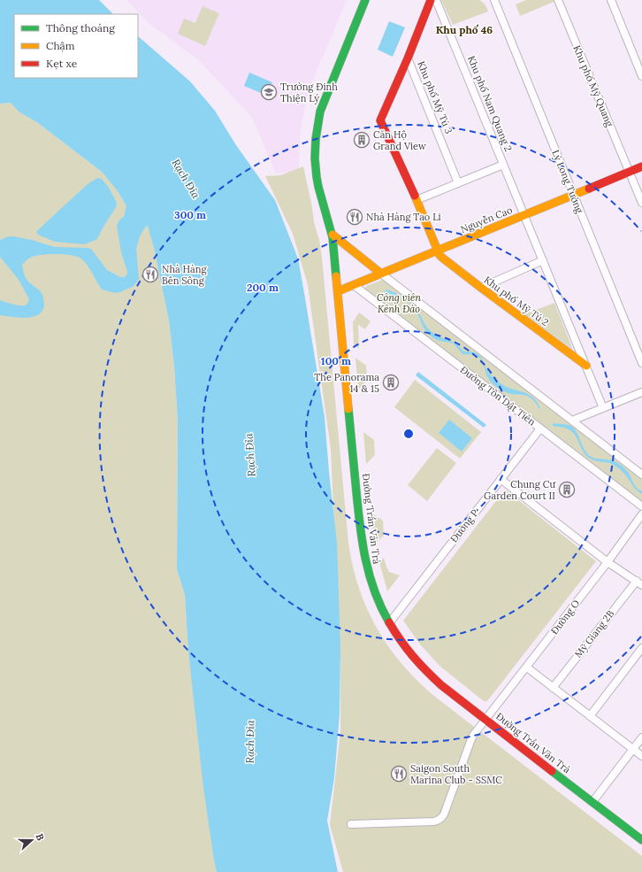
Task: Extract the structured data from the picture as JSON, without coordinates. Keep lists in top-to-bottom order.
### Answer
{
  "streets": {
    "main road": [
      "Khu phố Mỹ Tú 3",
      "Nguyễn Cao",
      "Khu phố Mỹ Tú 2",
      "Đường Trần Văn Trà"
    ],
    "street": [
      "Khu phố Mỹ Quang",
      "Khu phố Nam Quang 2",
      "Lý Long Tường",
      "Đường Tôn Dật Tiên",
      "Đường P",
      "Đường O",
      "Mỹ Giang 2B"
    ]
  },
  "crossings": [
    ["Khu phố Mỹ Quang", "Nguyễn Cao"],
    ["Khu phố Nam Quang 2", "Nguyễn Cao"],
    ["Lý Long Tường", "Nguyễn Cao"],
    ["Nguyễn Cao", "Khu phố Mỹ Tú 2"],
    ["Nguyễn Cao", "Đường Tôn Dật Tiên"],
    ["Nguyễn Cao", "Đường Trần Văn Trà"],
    ["Đường Tôn Dật Tiên", "Đường P"],
    ["Đường Trần Văn Trà", "Đường P"],
    ["Đường Trần Văn Trà", "Đường O"]
  ],
  "districts": ["Khu phố 46"],
  "water": ["Rạch Đỉa"],
  "parks": ["Công viên Kênh Đào"],
  "places": {
    "school or university": ["Trường Đinh Thiện Lý"],
    "building": ["Căn Hộ Grand View", "The Panorama 14 & 15", "Chung Cư Garden Court II"],
    "restaurant": ["Nhà Hàng Tao Li", "Nhà Hàng Bên Sông", "Saigon South Marina Club - SSMC"]
  },
  "legend": ["Thông thoáng", "Chậm", "Kẹt xe"],
  "north": "right",
  "rings": ["300 m", "200 m", "100 m"]
}
